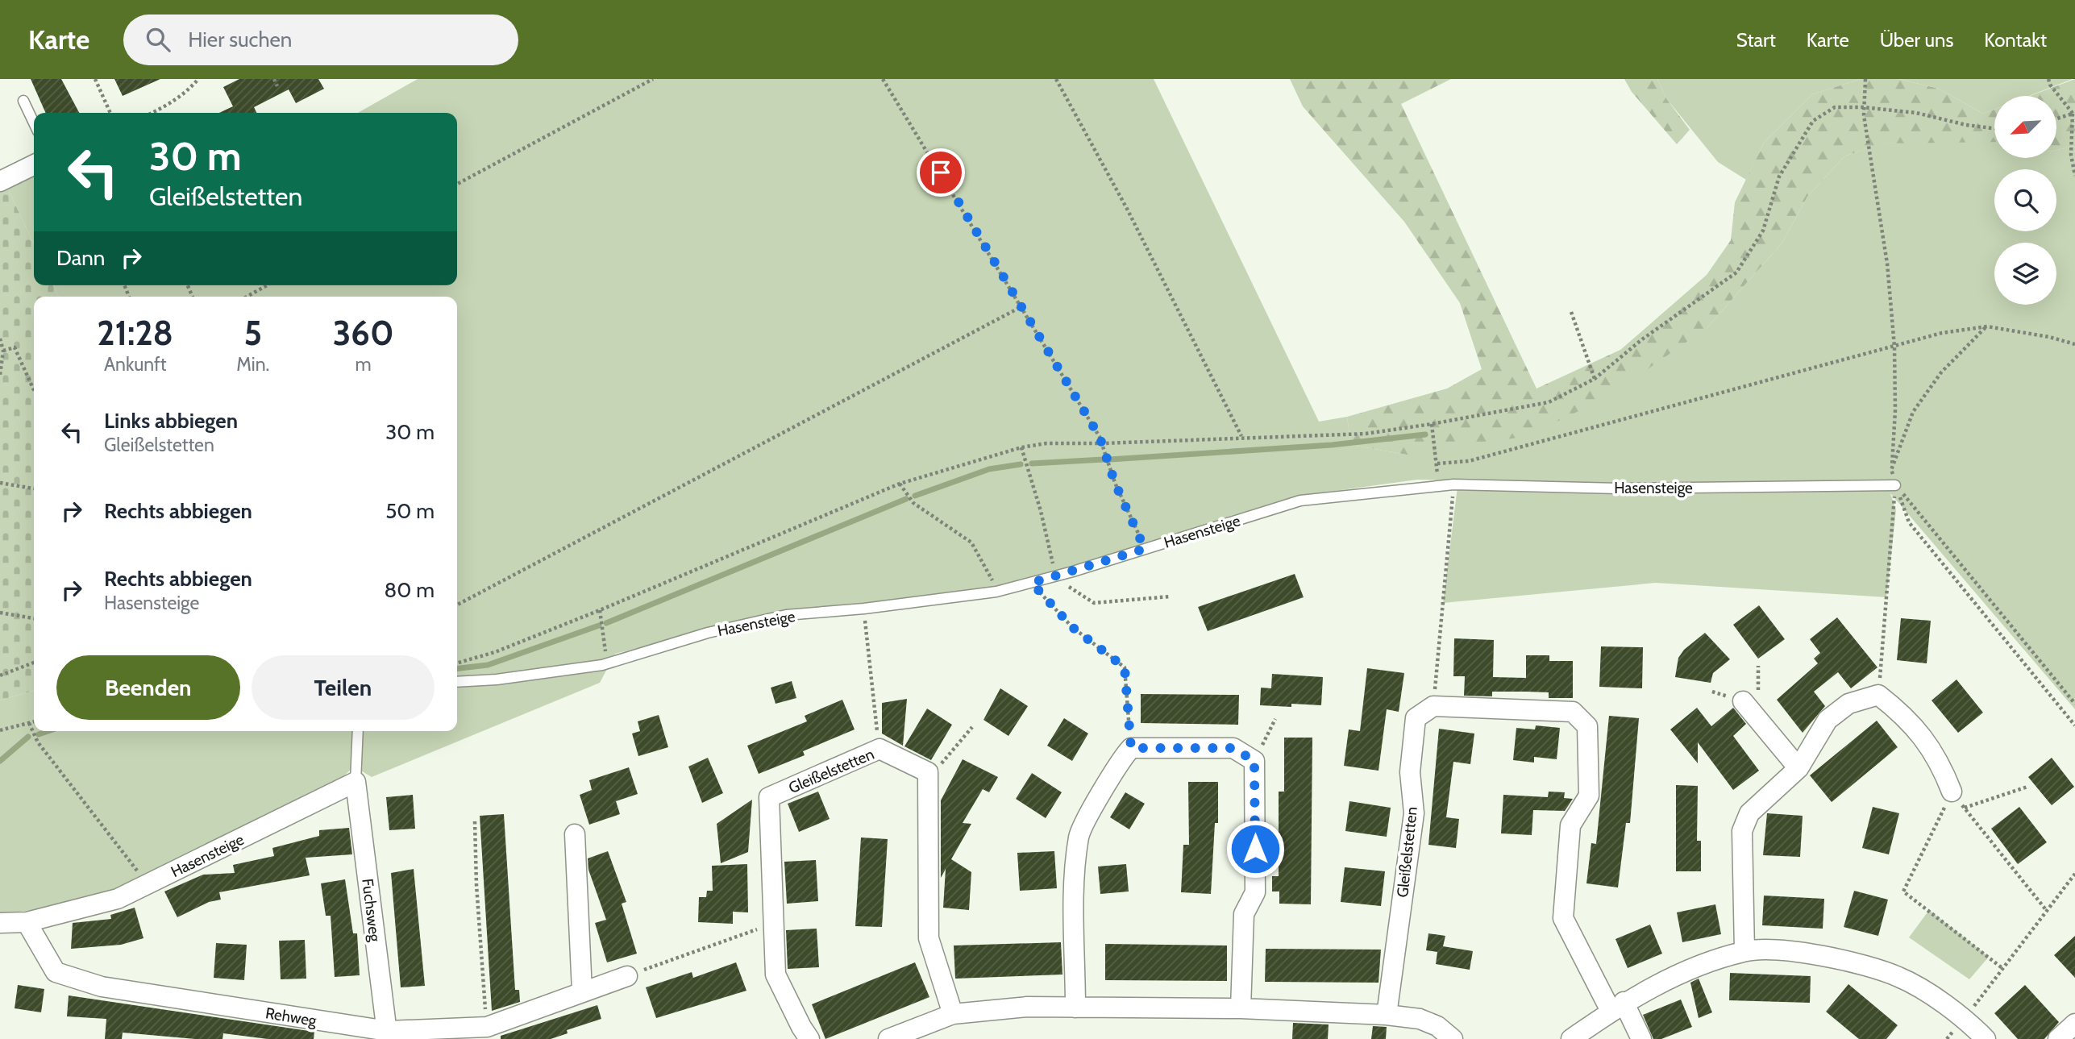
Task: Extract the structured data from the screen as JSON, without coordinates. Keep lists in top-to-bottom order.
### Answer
{
  "streets": {
    "street": [
      "Hasensteige",
      "Gleißelstetten",
      "Fuchsweg",
      "Rehweg"
    ]
  },
  "crossings": [
    ["Hasensteige", "Fuchsweg"],
    ["Hasensteige", "Rehweg"],
    ["Fuchsweg", "Rehweg"]
  ],
  "north": "bottom left",
  "page": {
    "header": "Karte",
    "search": "Hier suchen",
    "nav": [
      "Start",
      "Karte",
      "Über uns",
      "Kontakt"
    ],
    "turn": ["30 m", "Gleißelstetten"],
    "then": "Dann",
    "eta": [
      "21:28",
      "Ankunft",
      "5",
      "Min.",
      "360",
      "m"
    ],
    "list": [
      {
        "name": "Links abbiegen",
        "note": "Gleißelstetten",
        "value": "30 m"
      },
      {
        "name": "Rechts abbiegen",
        "value": "50 m"
      },
      {
        "name": "Rechts abbiegen",
        "note": "Hasensteige",
        "value": "80 m"
      }
    ],
    "buttons": ["Beenden", "Teilen"]
  }
}
